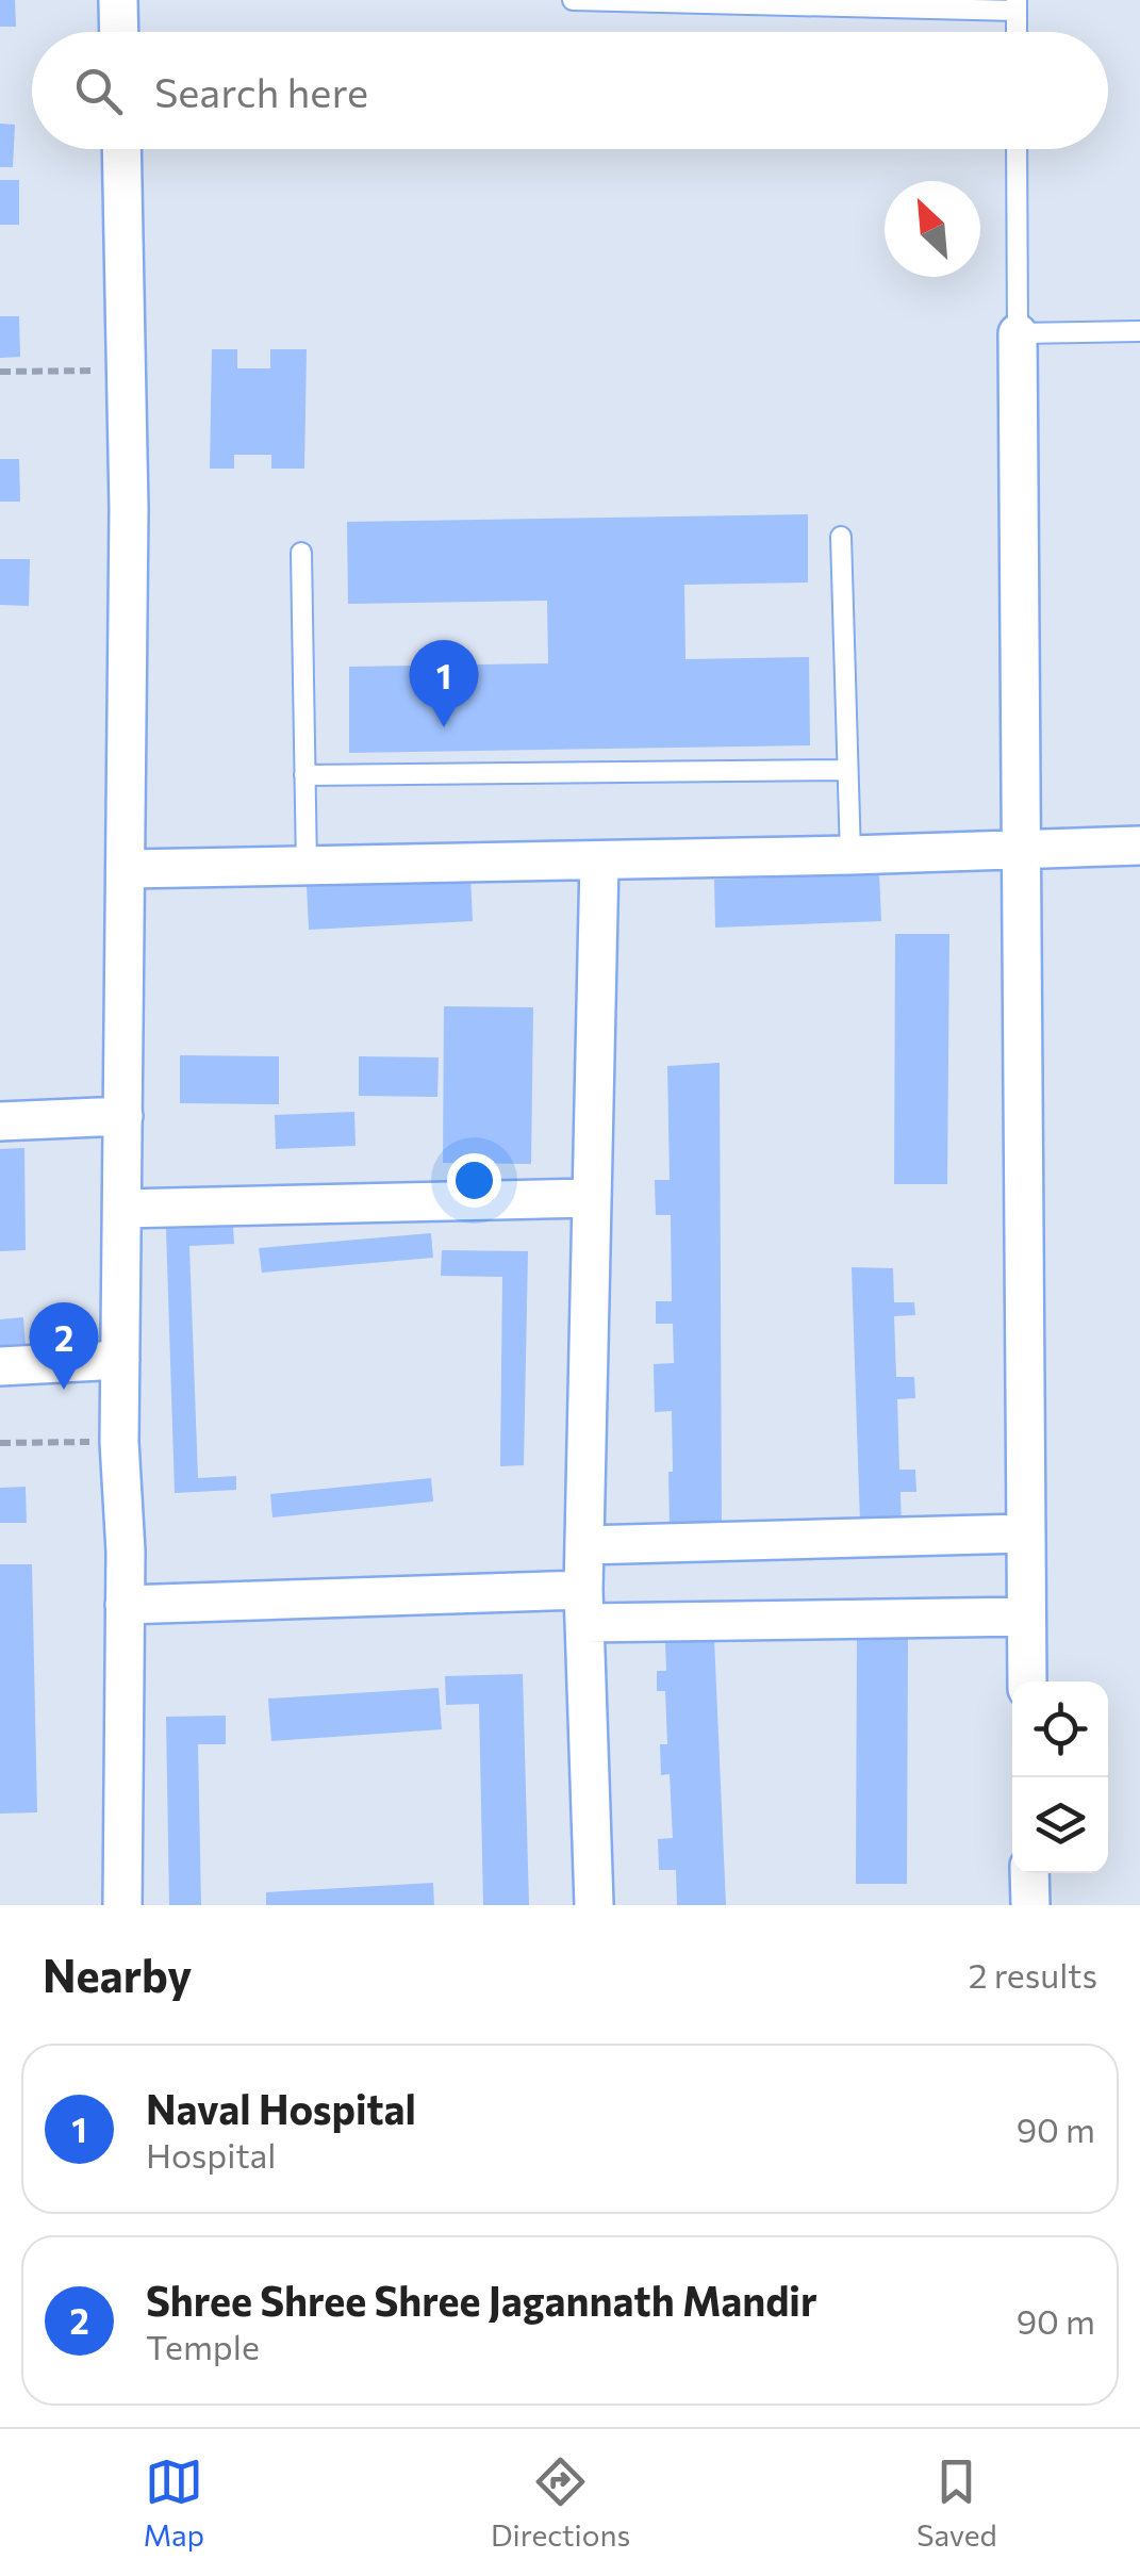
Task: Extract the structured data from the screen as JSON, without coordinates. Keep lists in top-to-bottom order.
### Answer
{
  "north": "top left",
  "page": {
    "search": "Search here",
    "pins": ["1", "2"],
    "heading": ["Nearby", "2 results"],
    "list": [
      {
        "mark": "1",
        "name": "Naval Hospital",
        "note": "Hospital",
        "value": "90 m"
      },
      {
        "mark": "2",
        "name": "Shree Shree Shree Jagannath Mandir",
        "note": "Temple",
        "value": "90 m"
      }
    ],
    "nav": ["Map", "Directions", "Saved"]
  }
}
